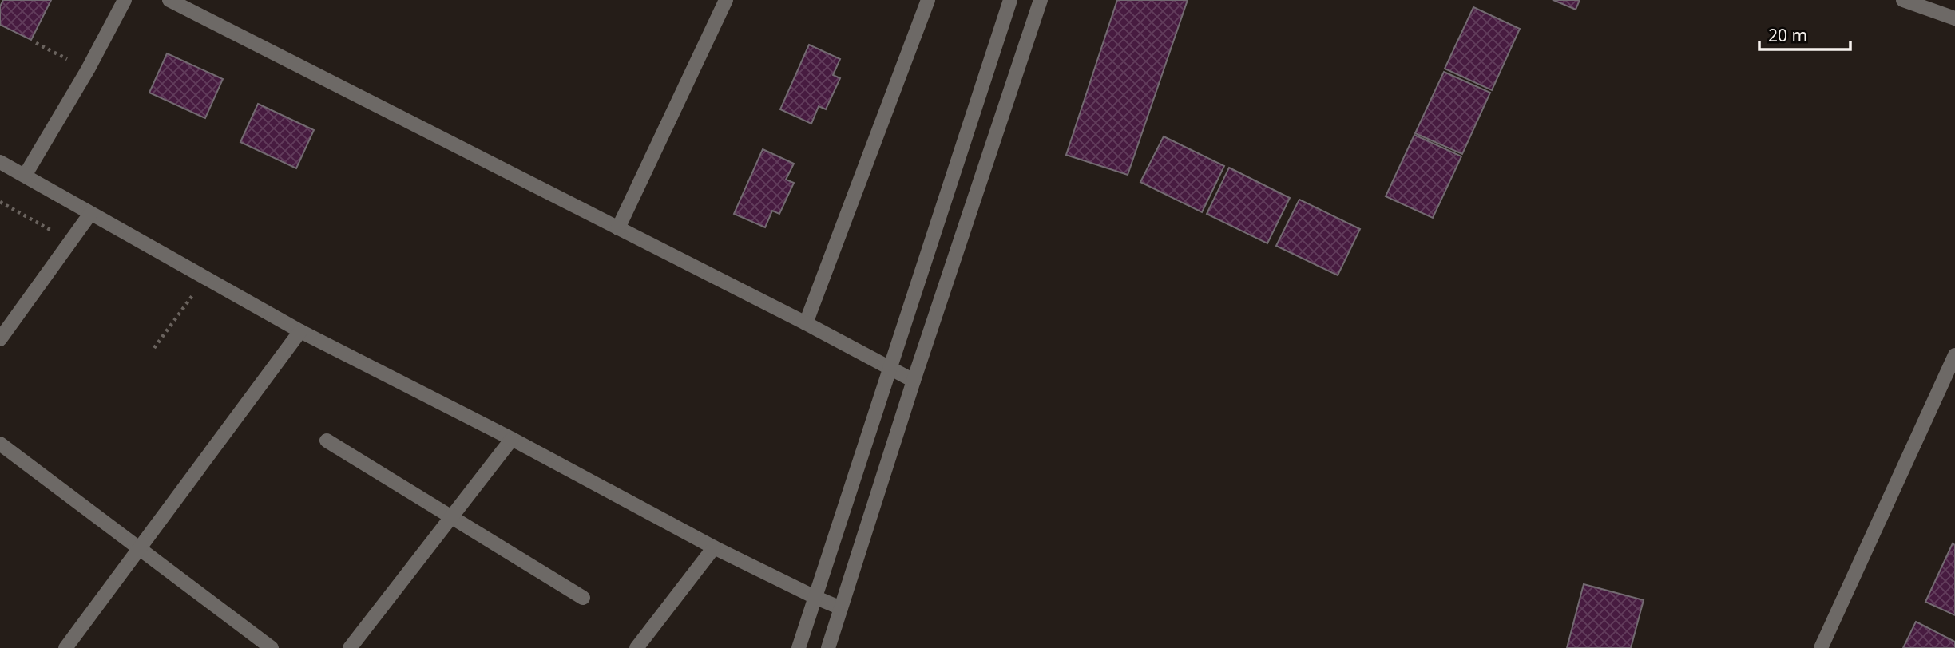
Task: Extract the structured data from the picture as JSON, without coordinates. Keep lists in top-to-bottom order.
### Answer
{
  "scale_bar": "20 m"
}
